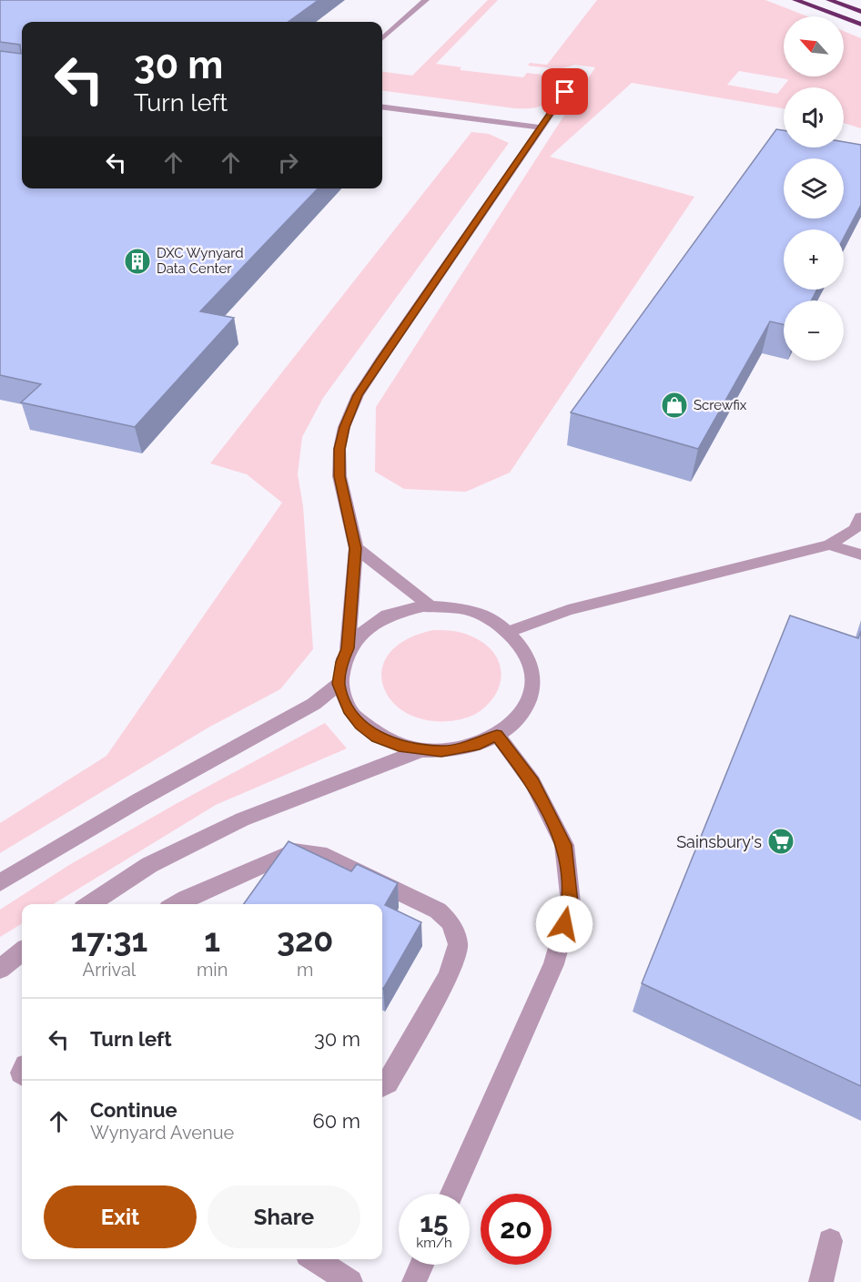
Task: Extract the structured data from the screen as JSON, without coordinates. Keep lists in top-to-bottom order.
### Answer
{
  "places": {
    "building": ["DXC Wynyard Data Center"],
    "shop": ["Screwfix"],
    "supermarket": ["Sainsbury's"]
  },
  "north": "top left",
  "page": {
    "map_buttons": ["+", "−"],
    "turn": ["30 m", "Turn left"],
    "eta": [
      "17:31",
      "Arrival",
      "1",
      "min",
      "320",
      "m"
    ],
    "list": [
      {
        "name": "Turn left",
        "value": "30 m"
      },
      {
        "name": "Continue",
        "note": "Wynyard Avenue",
        "value": "60 m"
      }
    ],
    "buttons": ["Exit", "Share"],
    "speed": "15 km/h",
    "limit": "20"
  }
}
